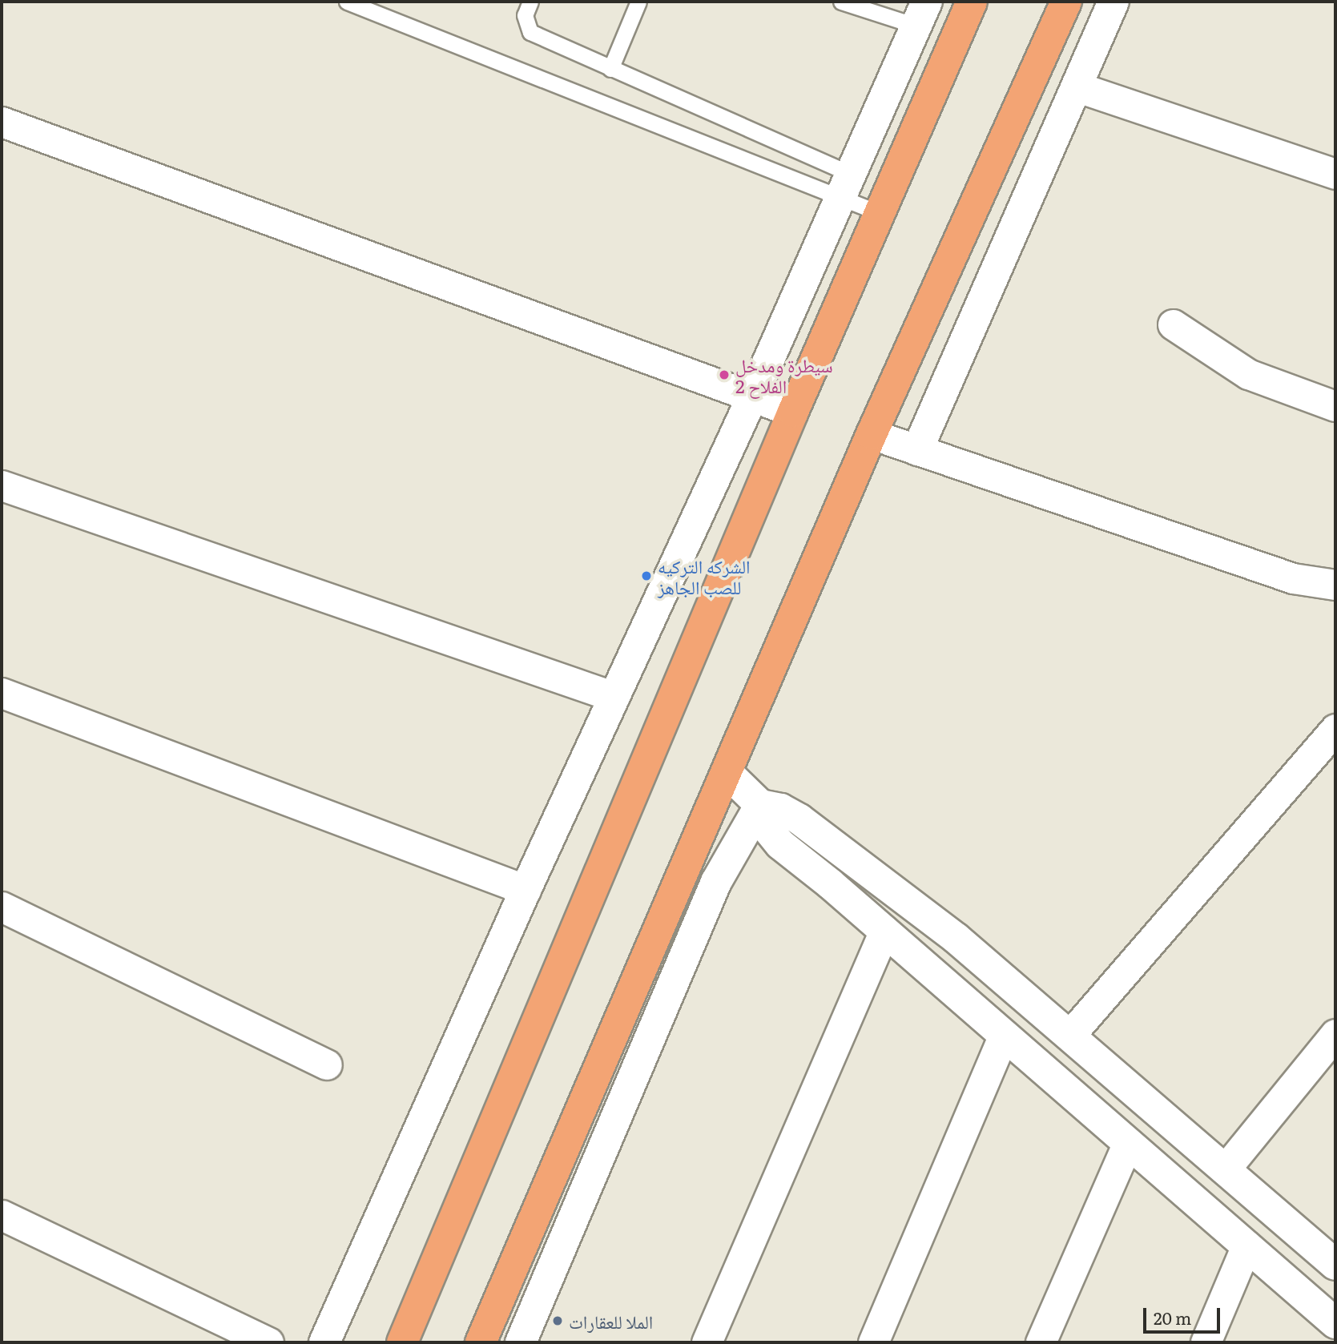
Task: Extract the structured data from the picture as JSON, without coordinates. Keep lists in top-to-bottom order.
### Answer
{
  "places": ["سيطرة ومدخل الفلاح 2", "الشركه التركيه للصب الجاهز", "الملا للعقارات"],
  "scale_bar": "20 m"
}
